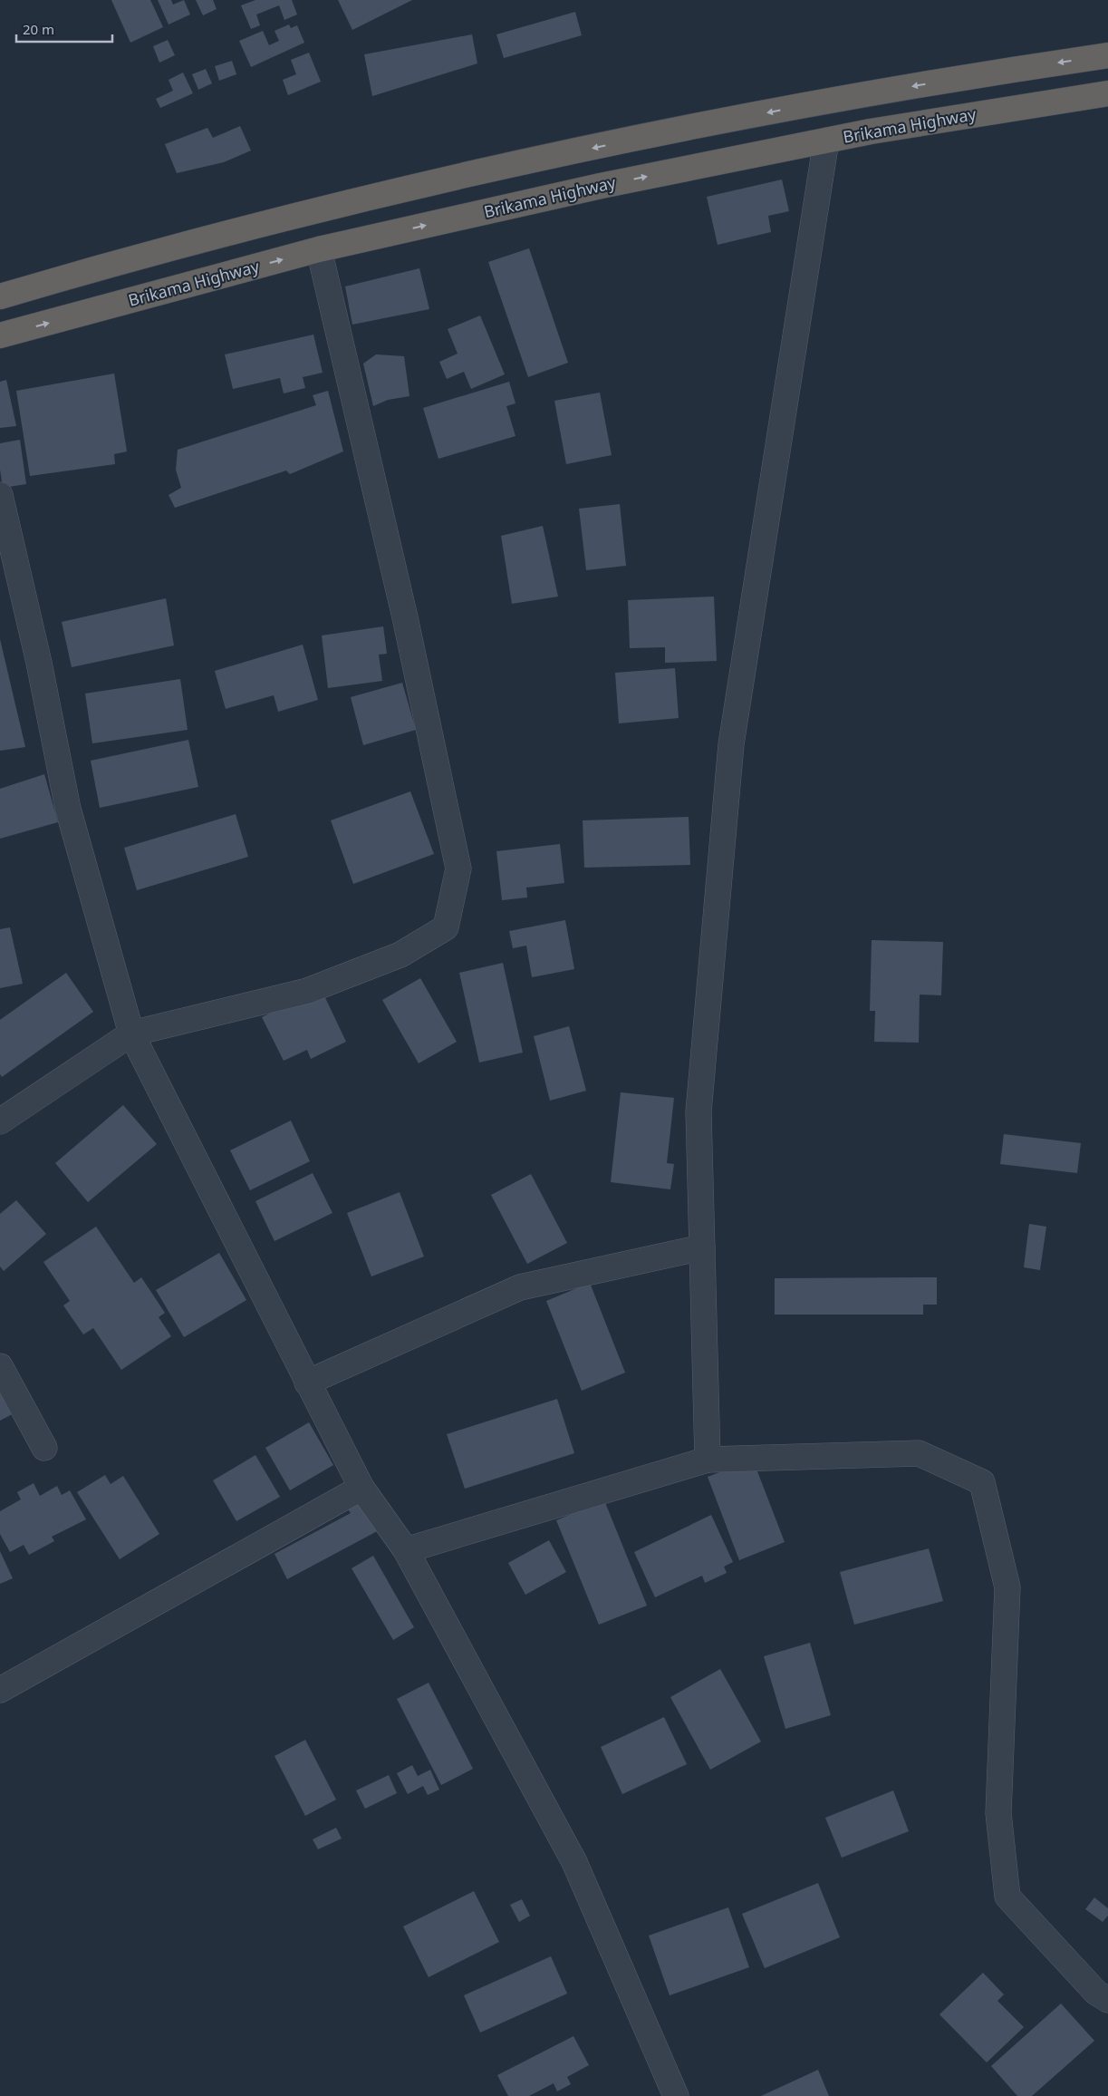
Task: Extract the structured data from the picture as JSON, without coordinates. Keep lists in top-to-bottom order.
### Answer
{
  "streets": {
    "highway": ["Brikama Highway"]
  },
  "scale_bar": "20 m"
}
